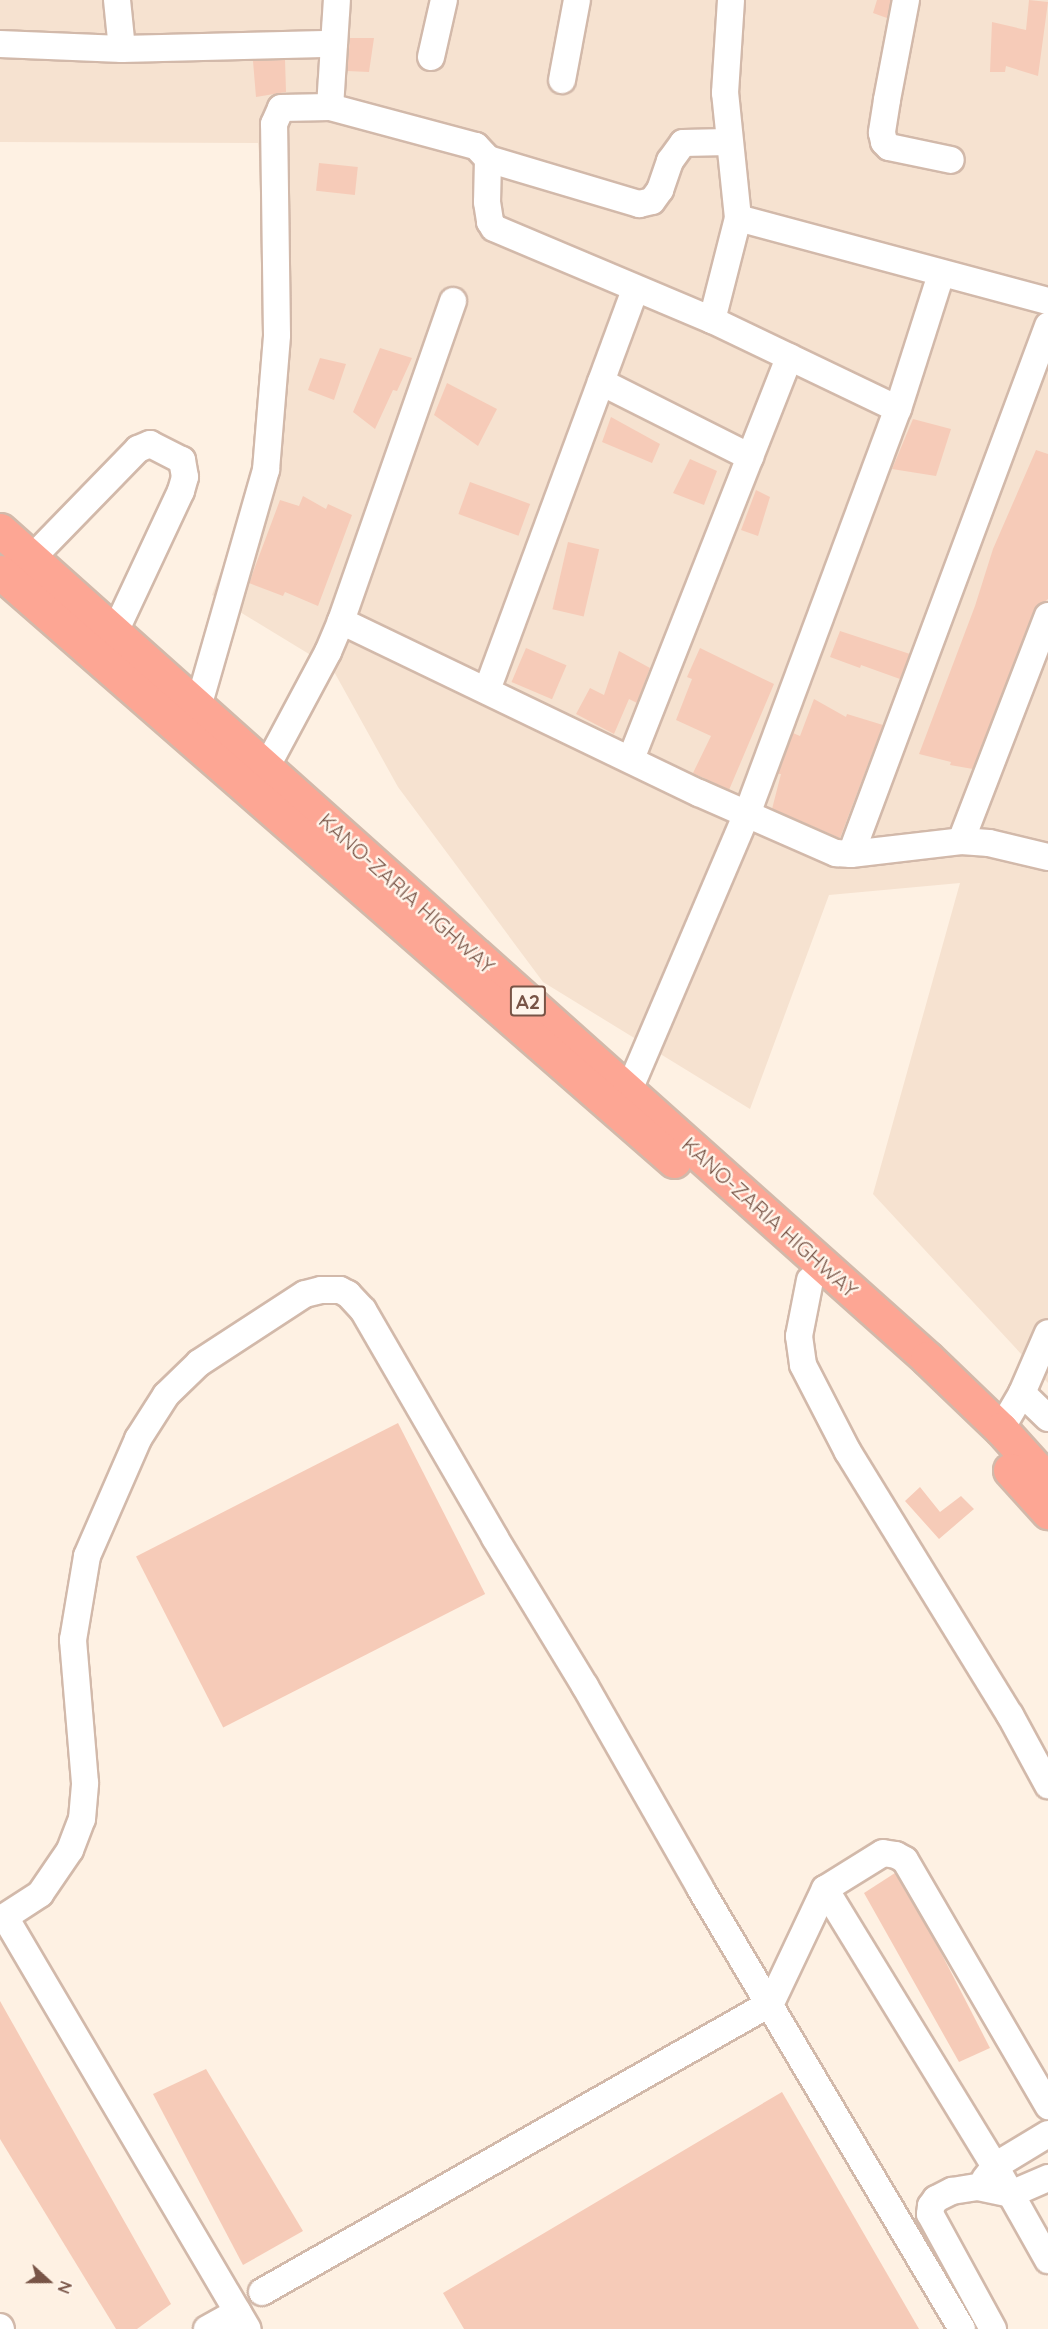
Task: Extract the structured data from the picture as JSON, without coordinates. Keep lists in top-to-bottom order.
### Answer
{
  "streets": {
    "highway": ["KANO-ZARIA HIGHWAY", "A2"]
  },
  "north": "right"
}
